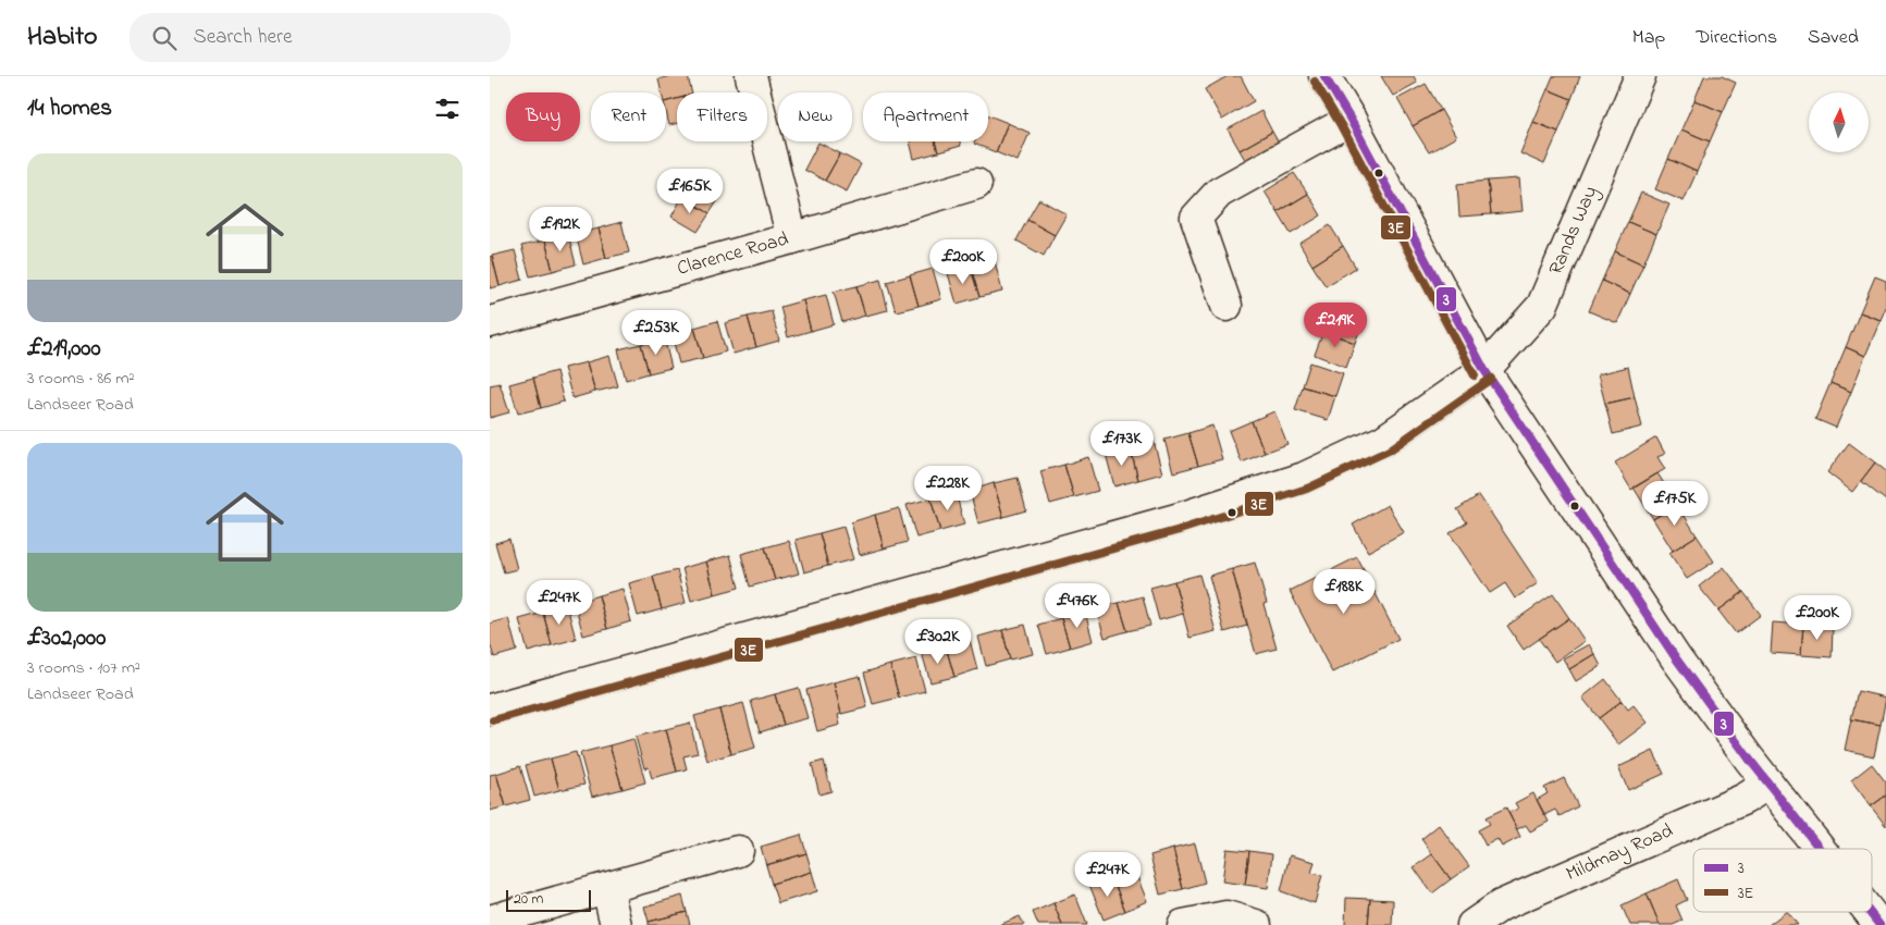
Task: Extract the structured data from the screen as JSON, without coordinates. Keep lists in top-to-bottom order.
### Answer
{
  "streets": {
    "street": ["Rands Way", "Clarence Road", "Mildmay Road"]
  },
  "lines": ["transit line 3", "transit line 3E"],
  "legend": ["3", "3E"],
  "scale_bar": "20 m",
  "north": "top",
  "page": {
    "header": "Habito",
    "search": "Search here",
    "nav": ["Map", "Directions", "Saved"],
    "heading": "14 homes",
    "chip": [
      "Buy",
      "Rent",
      "Filters",
      "New",
      "Apartment"
    ],
    "list": [
      {
        "name": "£219,000",
        "note": "3 rooms · 86 m² · Landseer Road"
      },
      {
        "name": "£302,000",
        "note": "3 rooms · 107 m² · Landseer Road"
      }
    ],
    "price": [
      "£165K",
      "£192K",
      "£200K",
      "£219K",
      "£253K",
      "£173K",
      "£228K",
      "£175K",
      "£188K",
      "£247K",
      "£476K",
      "£200K",
      "£302K",
      "£247K"
    ],
    "scale": "20 m"
  }
}
